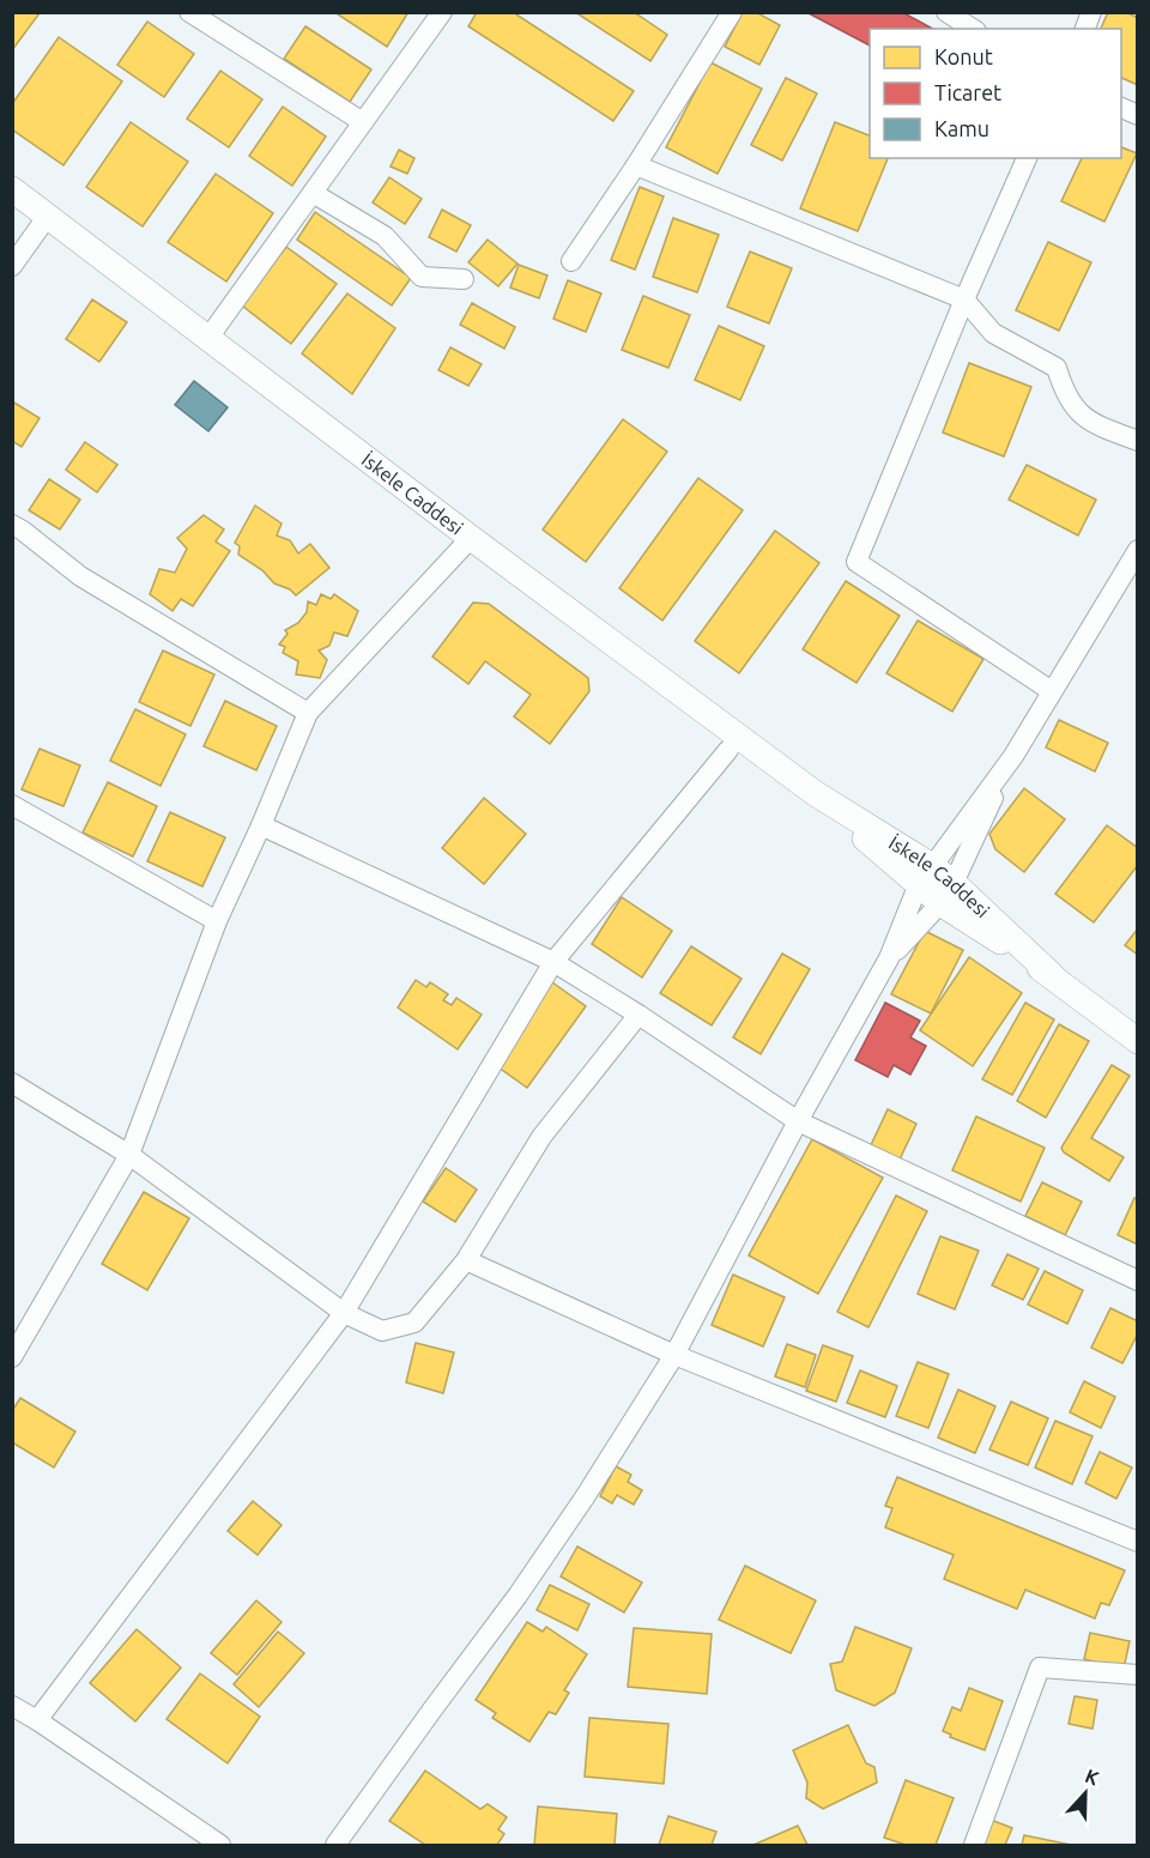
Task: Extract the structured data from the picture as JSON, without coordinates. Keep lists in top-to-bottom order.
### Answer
{
  "streets": {
    "main road": ["İskele Caddesi"]
  },
  "legend": ["Konut", "Ticaret", "Kamu"],
  "north": "top"
}
